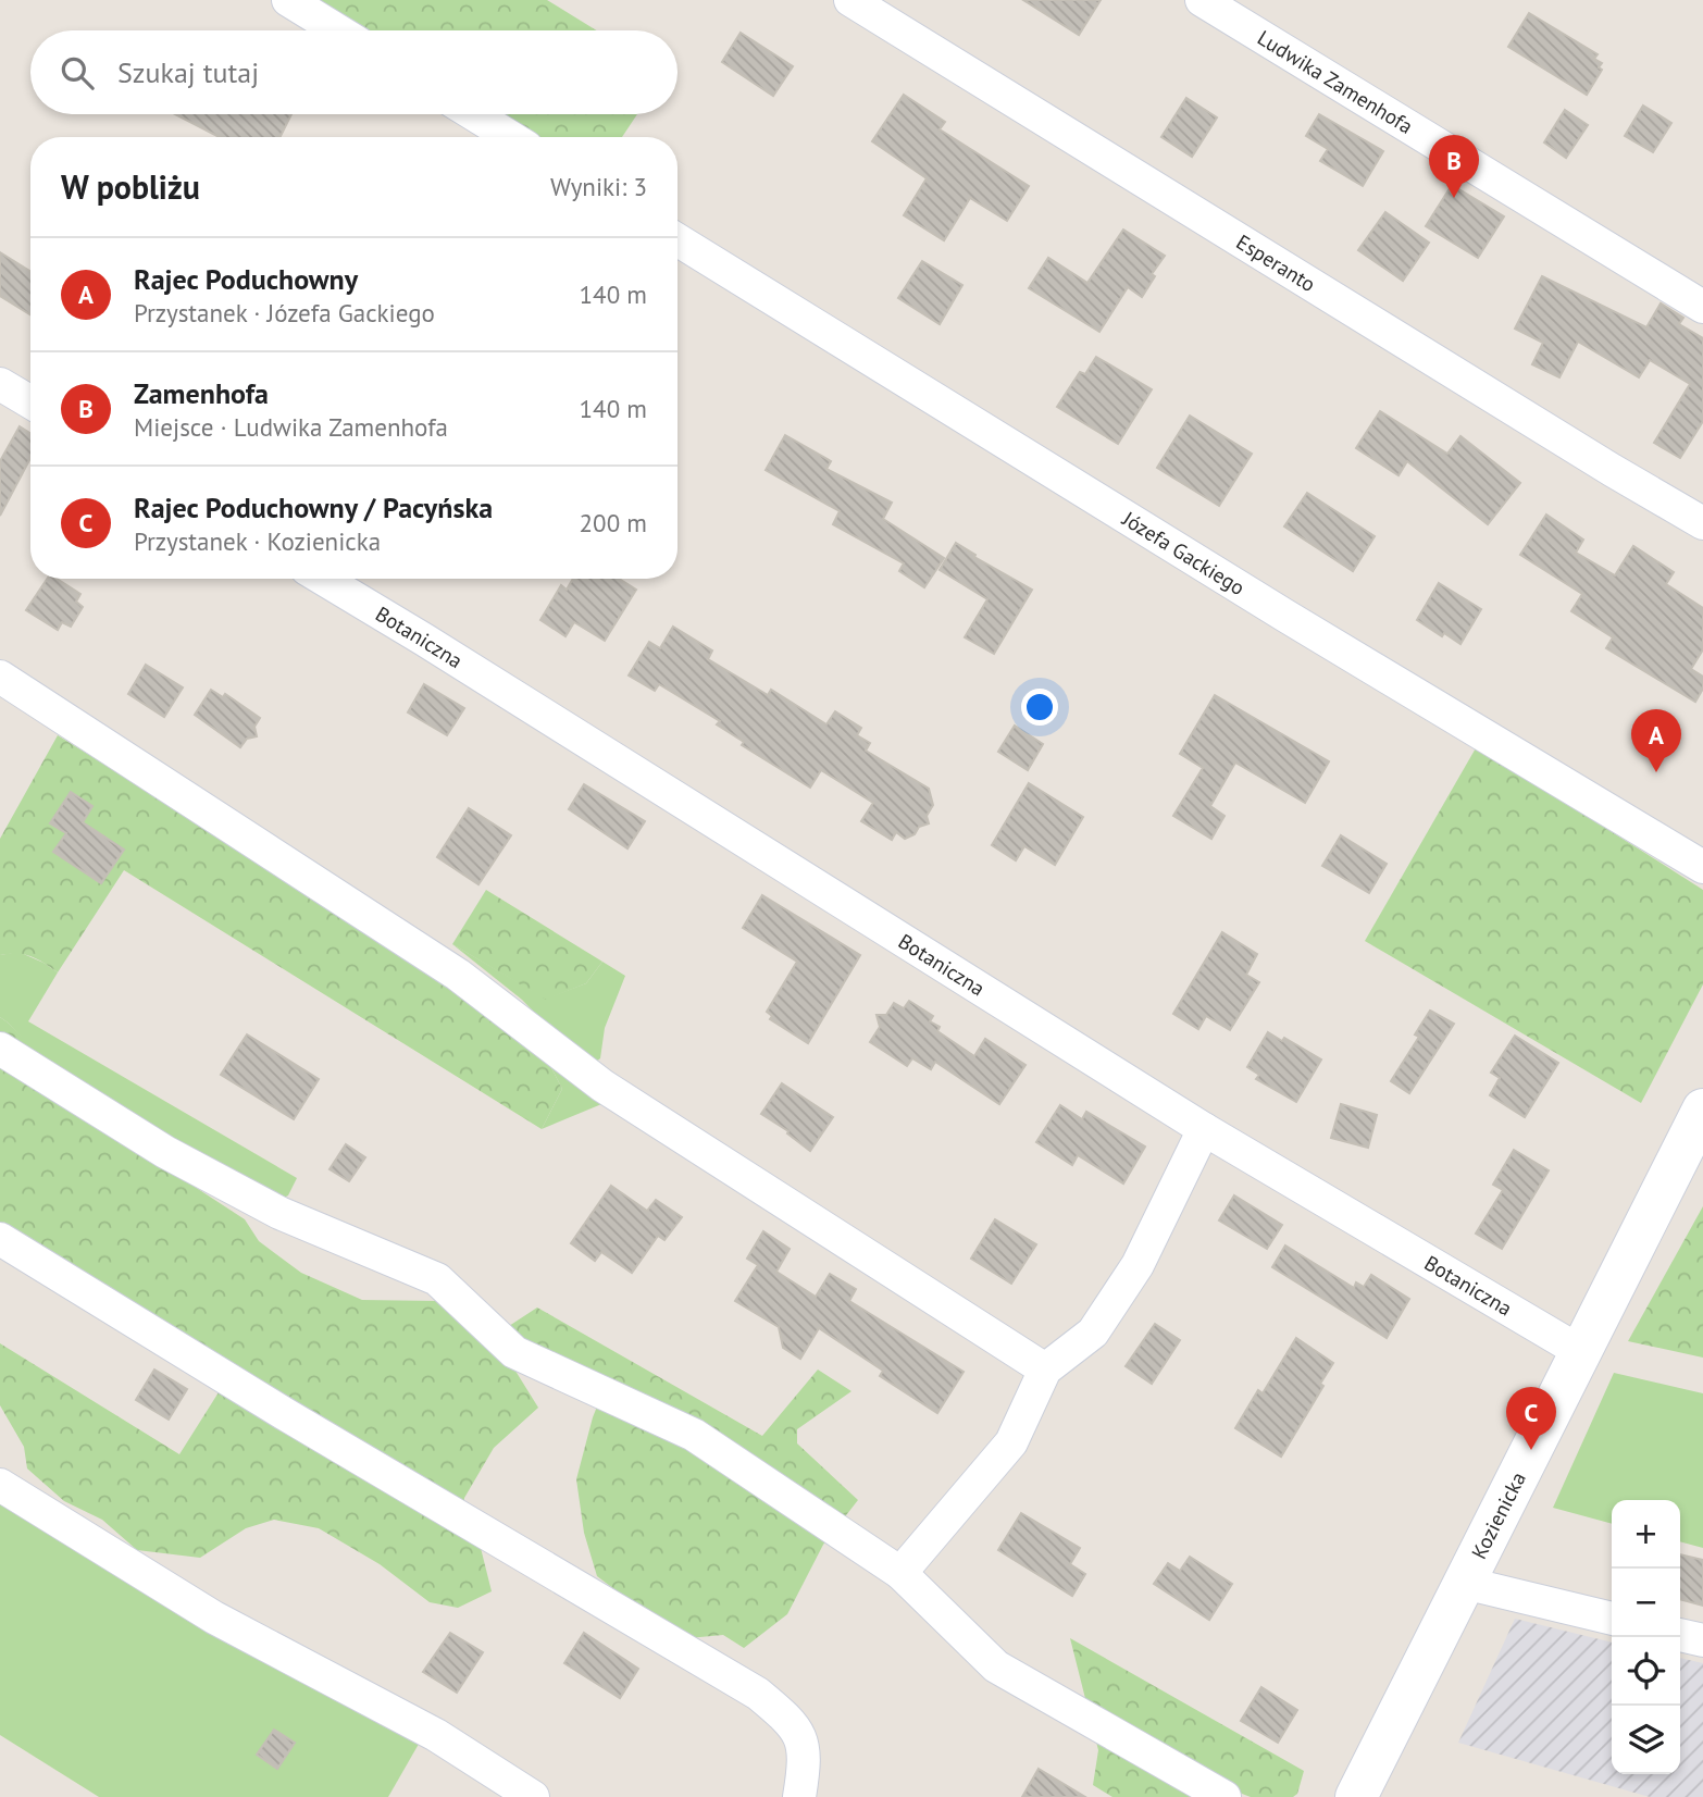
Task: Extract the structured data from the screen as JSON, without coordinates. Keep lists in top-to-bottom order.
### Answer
{
  "streets": {
    "main road": ["Kozienicka"],
    "street": [
      "Ludwika Zamenhofa",
      "Esperanto",
      "Józefa Gackiego",
      "Botaniczna"
    ]
  },
  "crossings": [
    ["Botaniczna", "Kozienicka"]
  ],
  "page": {
    "search": "Szukaj tutaj",
    "pins": ["B", "A", "C"],
    "heading": ["W pobliżu", "Wyniki: 3"],
    "list": [
      {
        "mark": "A",
        "name": "Rajec Poduchowny",
        "note": "Przystanek · Józefa Gackiego",
        "value": "140 m"
      },
      {
        "mark": "B",
        "name": "Zamenhofa",
        "note": "Miejsce · Ludwika Zamenhofa",
        "value": "140 m"
      },
      {
        "mark": "C",
        "name": "Rajec Poduchowny / Pacyńska",
        "note": "Przystanek · Kozienicka",
        "value": "200 m"
      }
    ],
    "map_buttons": ["+", "−"]
  }
}
